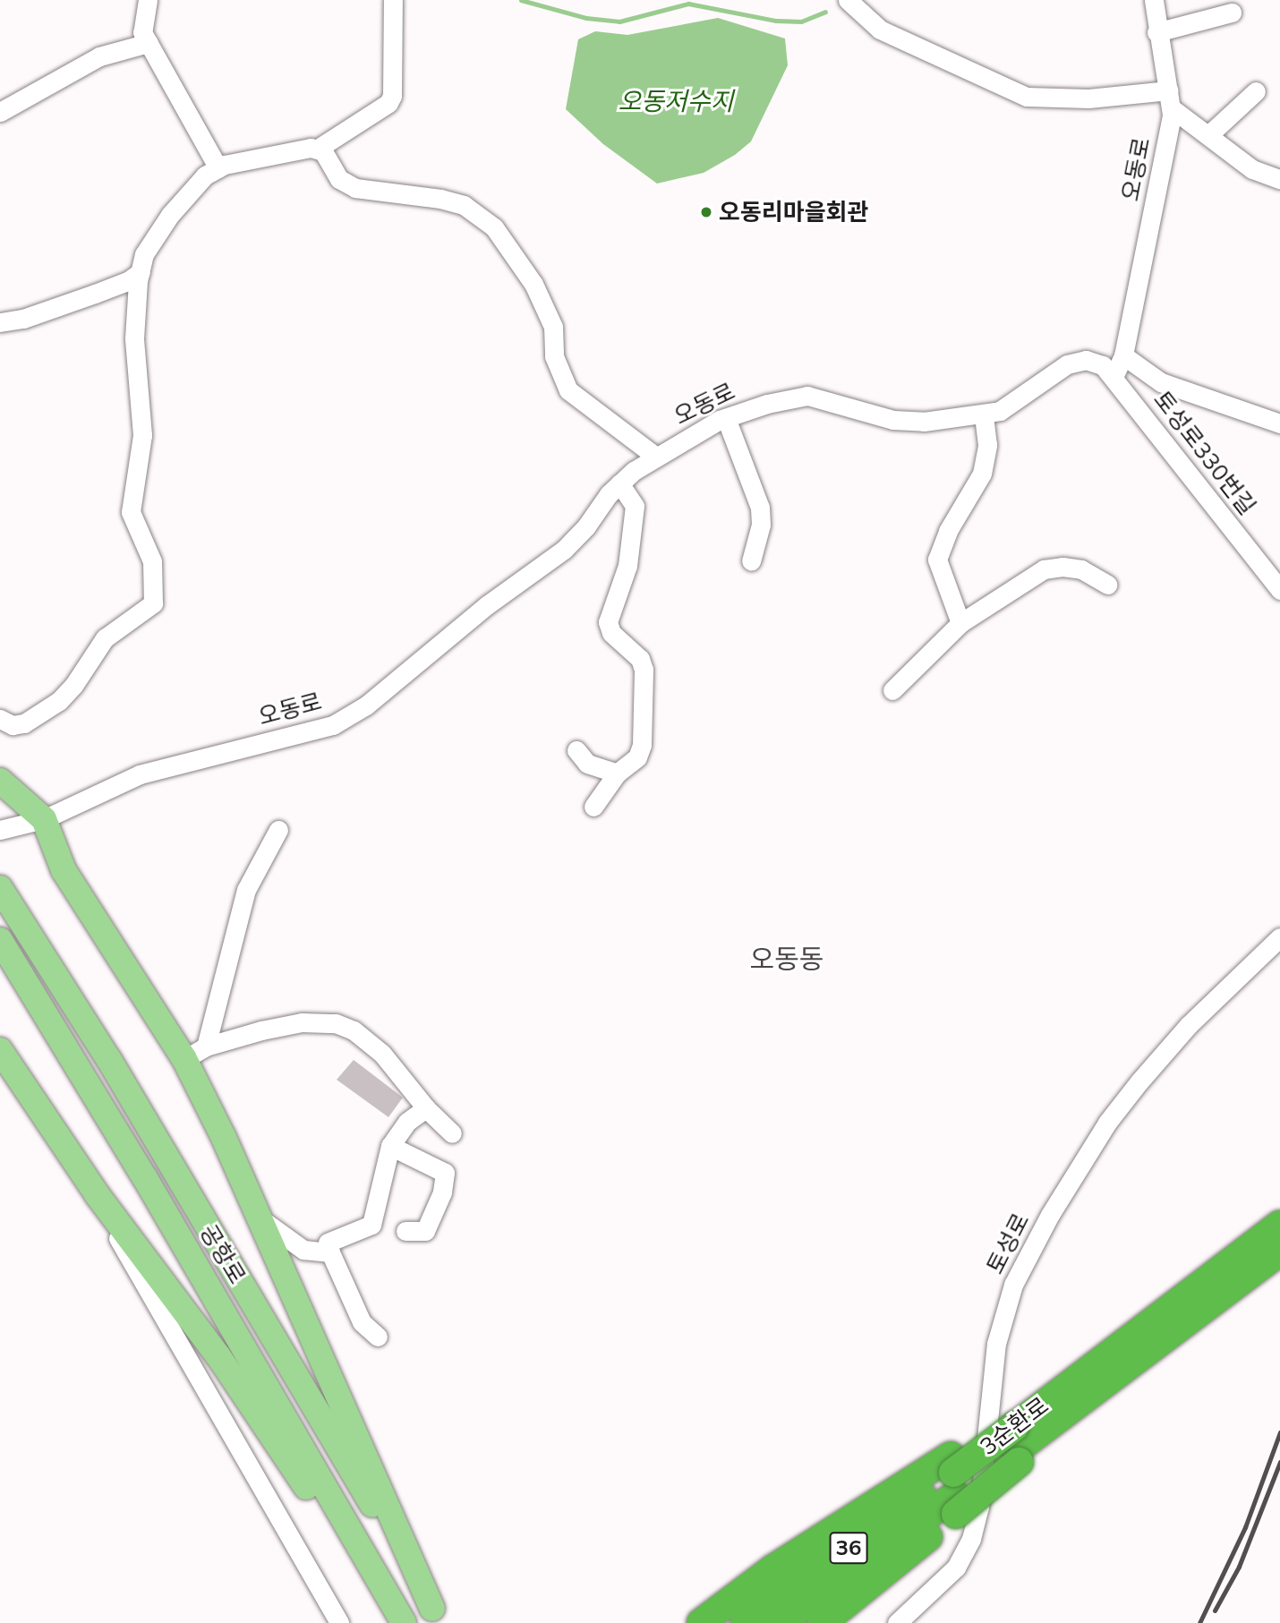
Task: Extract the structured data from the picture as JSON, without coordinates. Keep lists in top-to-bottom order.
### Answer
{
  "streets": {
    "highway": ["3순환로", "36"],
    "main road": ["공항로"],
    "street": ["오동로", "토성로330번길", "토성로"]
  },
  "crossings": [
    ["오동로", "토성로330번길"]
  ],
  "districts": ["오동동"],
  "water": ["오동저수지"],
  "places": ["오동리마을회관"]
}
